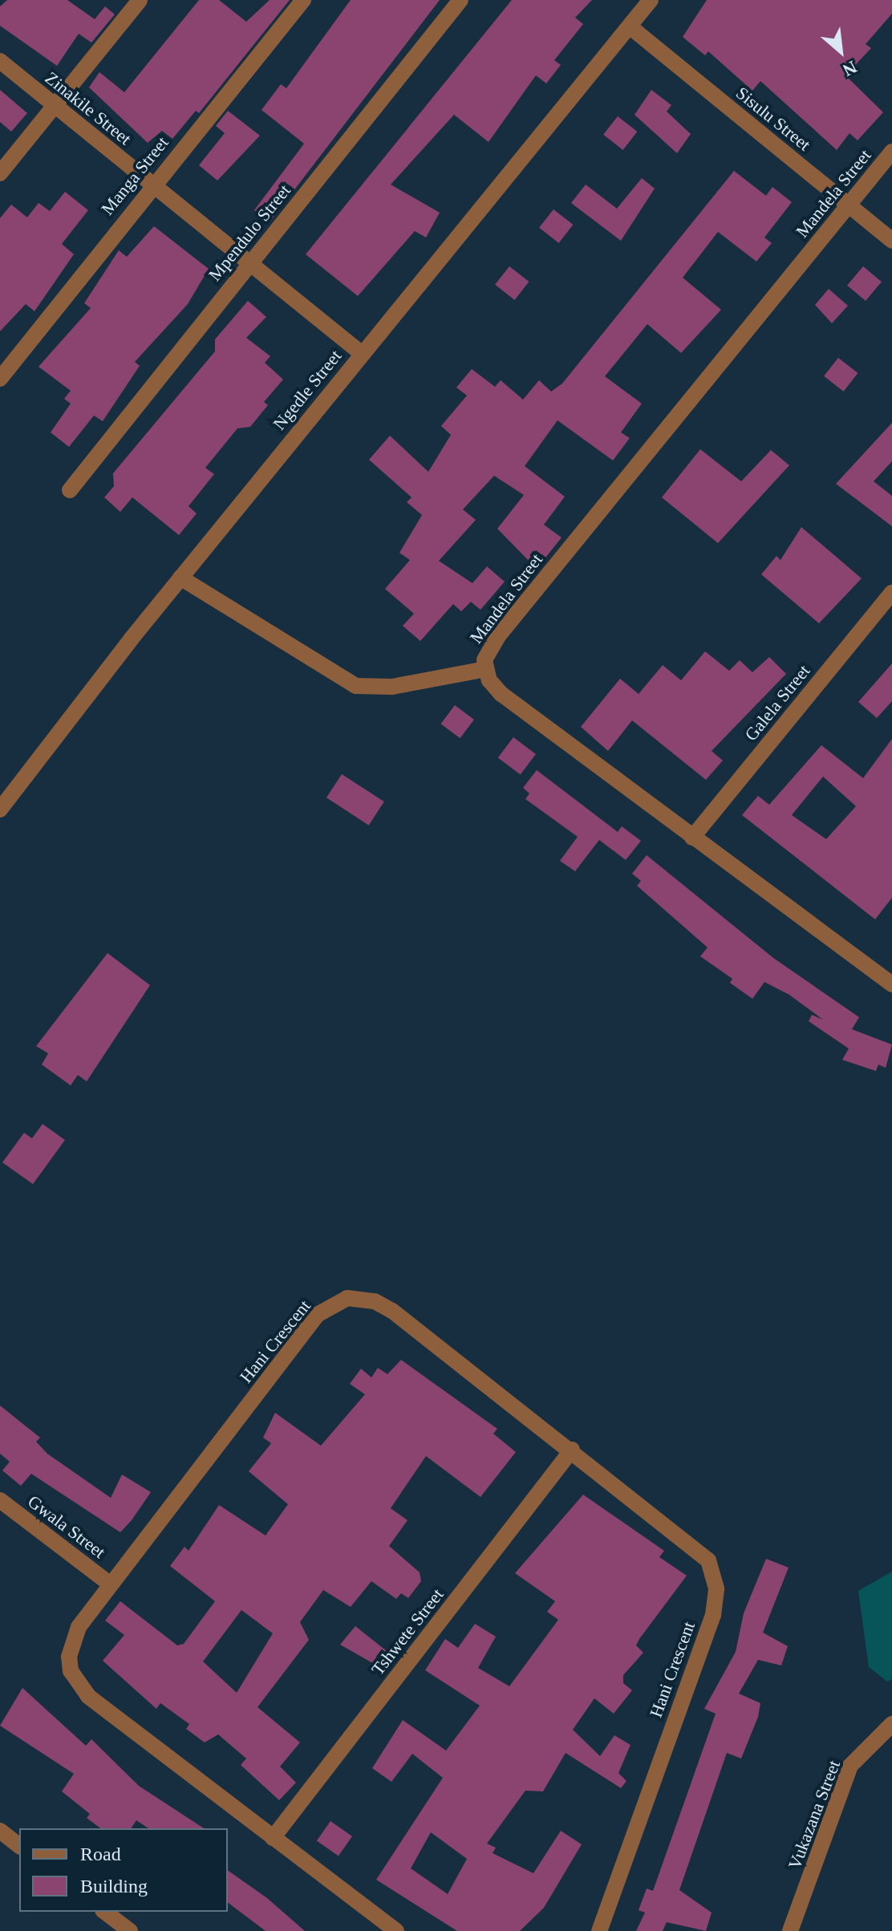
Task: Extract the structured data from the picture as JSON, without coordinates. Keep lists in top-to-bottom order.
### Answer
{
  "streets": {
    "street": [
      "Zinakile Street",
      "Sisulu Street",
      "Manga Street",
      "Mandela Street",
      "Mpendulo Street",
      "Ngedle Street",
      "Galela Street",
      "Hani Crescent",
      "Gwala Street",
      "Tshwete Street",
      "Vukazana Street"
    ]
  },
  "crossings": [
    ["Zinakile Street", "Manga Street"],
    ["Zinakile Street", "Mpendulo Street"],
    ["Zinakile Street", "Ngedle Street"],
    ["Sisulu Street", "Mandela Street"],
    ["Sisulu Street", "Ngedle Street"],
    ["Mandela Street", "Galela Street"],
    ["Hani Crescent", "Gwala Street"],
    ["Hani Crescent", "Tshwete Street"]
  ],
  "legend": ["Road", "Building"],
  "north": "bottom right"
}
